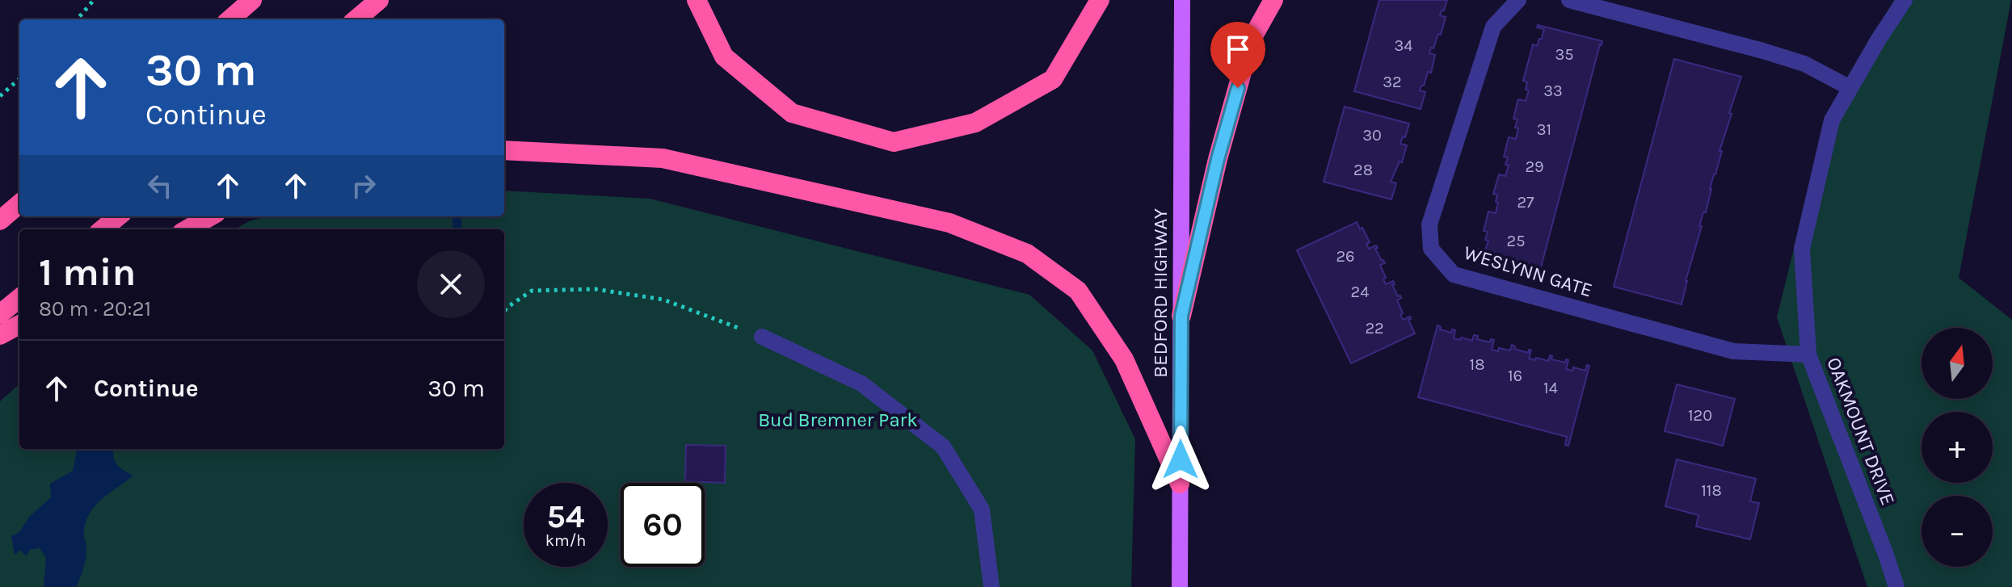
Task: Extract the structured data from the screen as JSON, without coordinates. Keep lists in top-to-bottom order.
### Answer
{
  "streets": {
    "main road": ["BEDFORD HIGHWAY"],
    "street": ["WESLYNN GATE", "OAKMOUNT DRIVE"]
  },
  "crossings": [
    ["WESLYNN GATE", "OAKMOUNT DRIVE"]
  ],
  "parks": ["Bud Bremner Park"],
  "house_numbers": [
    "34",
    "35",
    "32",
    "33",
    "31",
    "30",
    "29",
    "28",
    "27",
    "25",
    "26",
    "24",
    "22",
    "18",
    "16",
    "14",
    "120",
    "118"
  ],
  "north": "top",
  "page": {
    "turn": ["30 m", "Continue"],
    "heading": ["1 min", "80 m · 20:21"],
    "map_buttons": ["+", "−"],
    "list": [
      {
        "name": "Continue",
        "value": "30 m"
      }
    ],
    "speed": "54 km/h",
    "limit": "60"
  }
}
